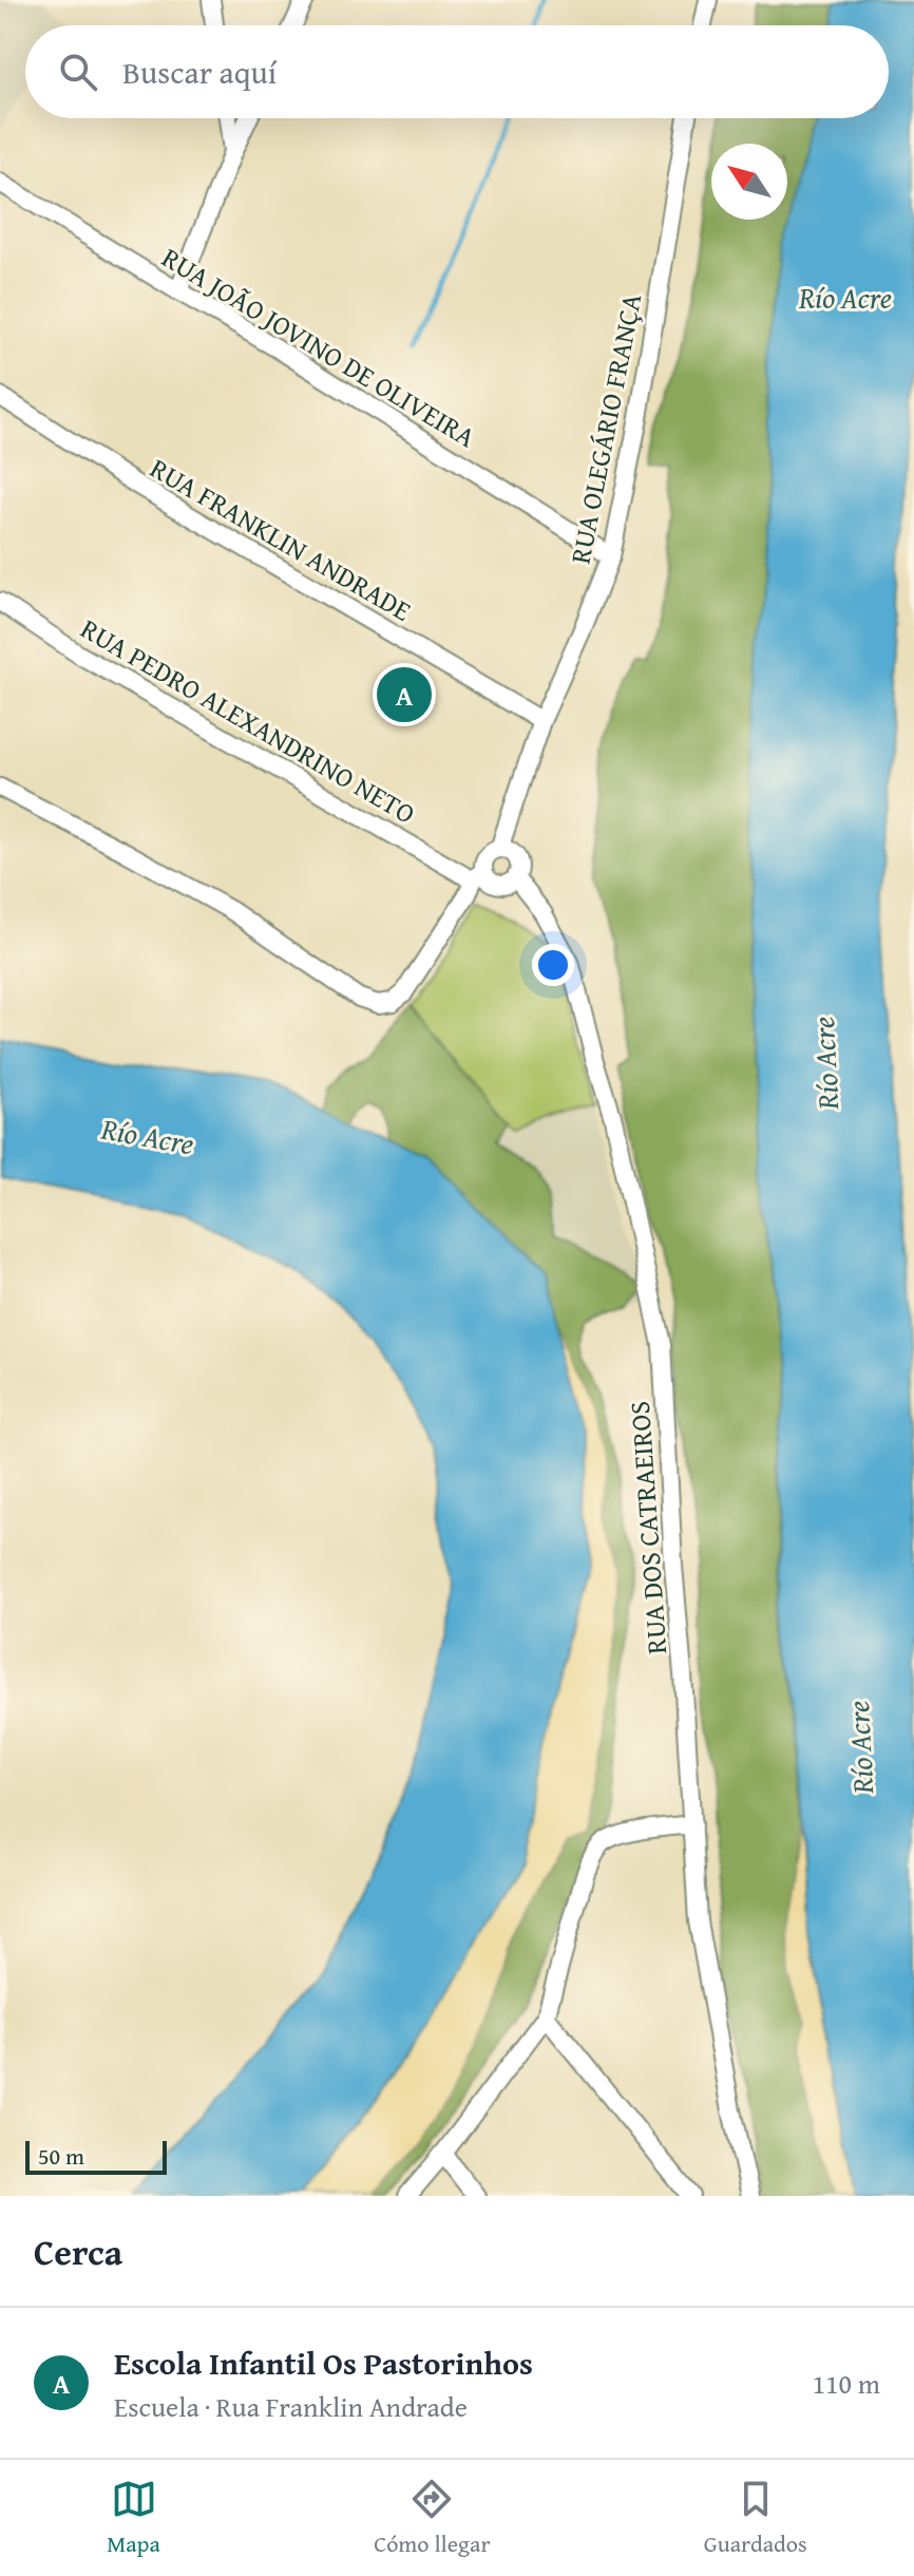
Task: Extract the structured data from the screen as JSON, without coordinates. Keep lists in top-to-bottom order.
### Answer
{
  "streets": {
    "street": [
      "RUA JOÃO JOVINO DE OLIVEIRA",
      "RUA OLEGÁRIO FRANÇA",
      "RUA FRANKLIN ANDRADE",
      "RUA PEDRO ALEXANDRINO NETO",
      "RUA DOS CATRAEIROS"
    ]
  },
  "crossings": [
    ["RUA JOÃO JOVINO DE OLIVEIRA", "RUA OLEGÁRIO FRANÇA"],
    ["RUA OLEGÁRIO FRANÇA", "RUA FRANKLIN ANDRADE"],
    ["RUA OLEGÁRIO FRANÇA", "RUA PEDRO ALEXANDRINO NETO"],
    ["RUA OLEGÁRIO FRANÇA", "RUA DOS CATRAEIROS"],
    ["RUA PEDRO ALEXANDRINO NETO", "RUA DOS CATRAEIROS"]
  ],
  "water": ["Río Acre"],
  "scale_bar": "50 m",
  "north": "top left",
  "page": {
    "search": "Buscar aquí",
    "pins": "A",
    "scale": "50 m",
    "heading": "Cerca",
    "list": [
      {
        "mark": "A",
        "name": "Escola Infantil Os Pastorinhos",
        "note": "Escuela · Rua Franklin Andrade",
        "value": "110 m"
      }
    ],
    "nav": ["Mapa", "Cómo llegar", "Guardados"]
  }
}
